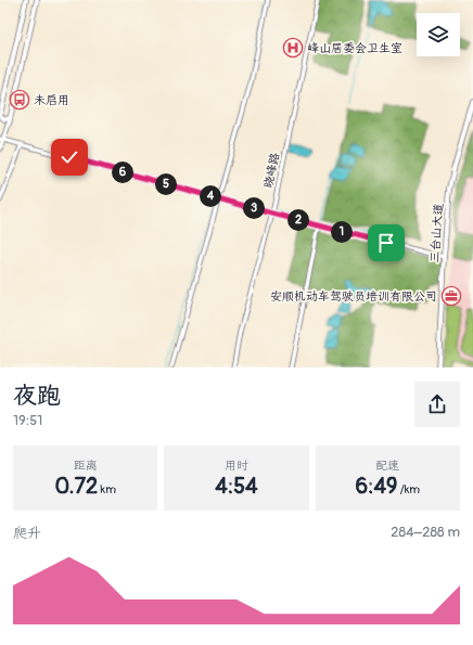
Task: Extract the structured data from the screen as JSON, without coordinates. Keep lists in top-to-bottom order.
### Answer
{
  "streets": {
    "main road": ["三台山大道"],
    "street": ["晓峰路"]
  },
  "places": {
    "hospital": ["峰山居委会卫生室"],
    "bus stop": ["未启用"],
    "office": ["安顺机动车驾驶员培训有限公司"]
  },
  "page": {
    "pins": [
      "6",
      "5",
      "4",
      "3",
      "2",
      "1"
    ],
    "heading": ["夜跑", "19:51"],
    "stats": [
      ["距离", "0.72 km"],
      ["用时", "4:54"],
      ["配速", "6:49 /km"]
    ],
    "chart": ["爬升", "284–288 m"]
  }
}
